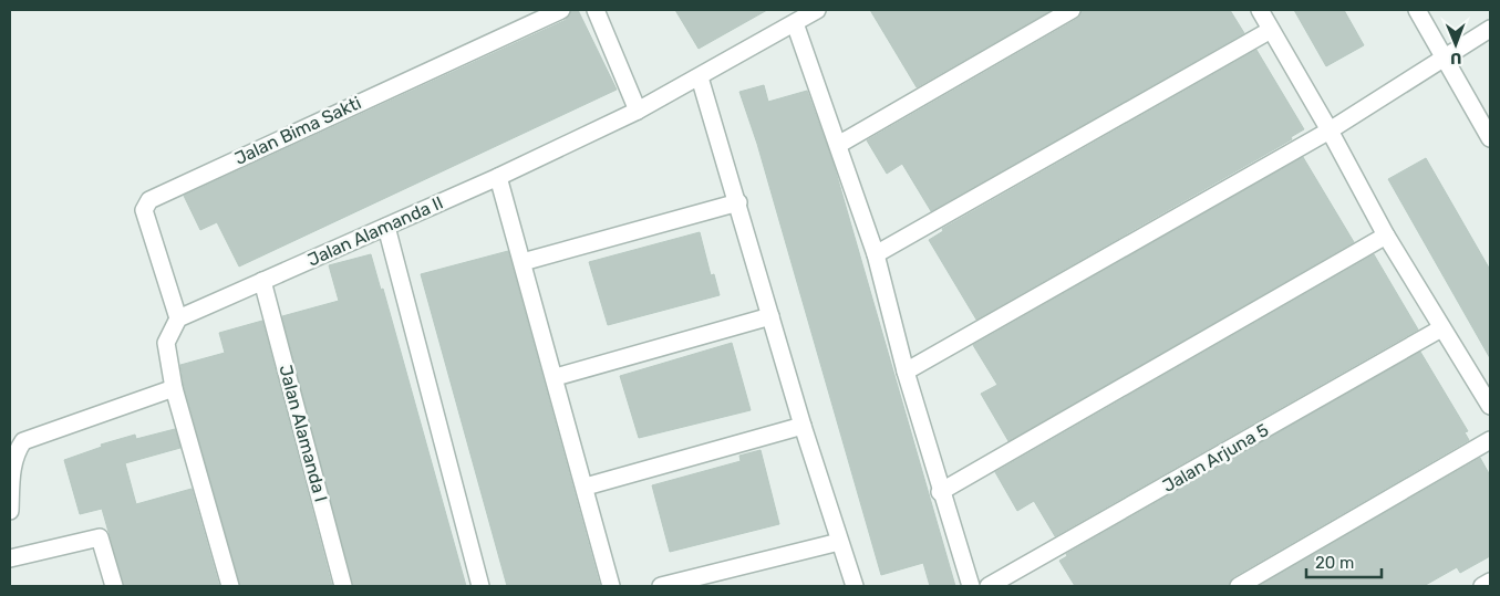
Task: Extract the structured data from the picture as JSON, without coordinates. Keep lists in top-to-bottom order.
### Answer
{
  "streets": {
    "street": [
      "Jalan Bima Sakti",
      "Jalan Alamanda II",
      "Jalan Alamanda I",
      "Jalan Arjuna 5"
    ]
  },
  "crossings": [
    ["Jalan Bima Sakti", "Jalan Alamanda II"],
    ["Jalan Alamanda II", "Jalan Alamanda I"]
  ],
  "scale_bar": "20 m",
  "north": "bottom"
}
